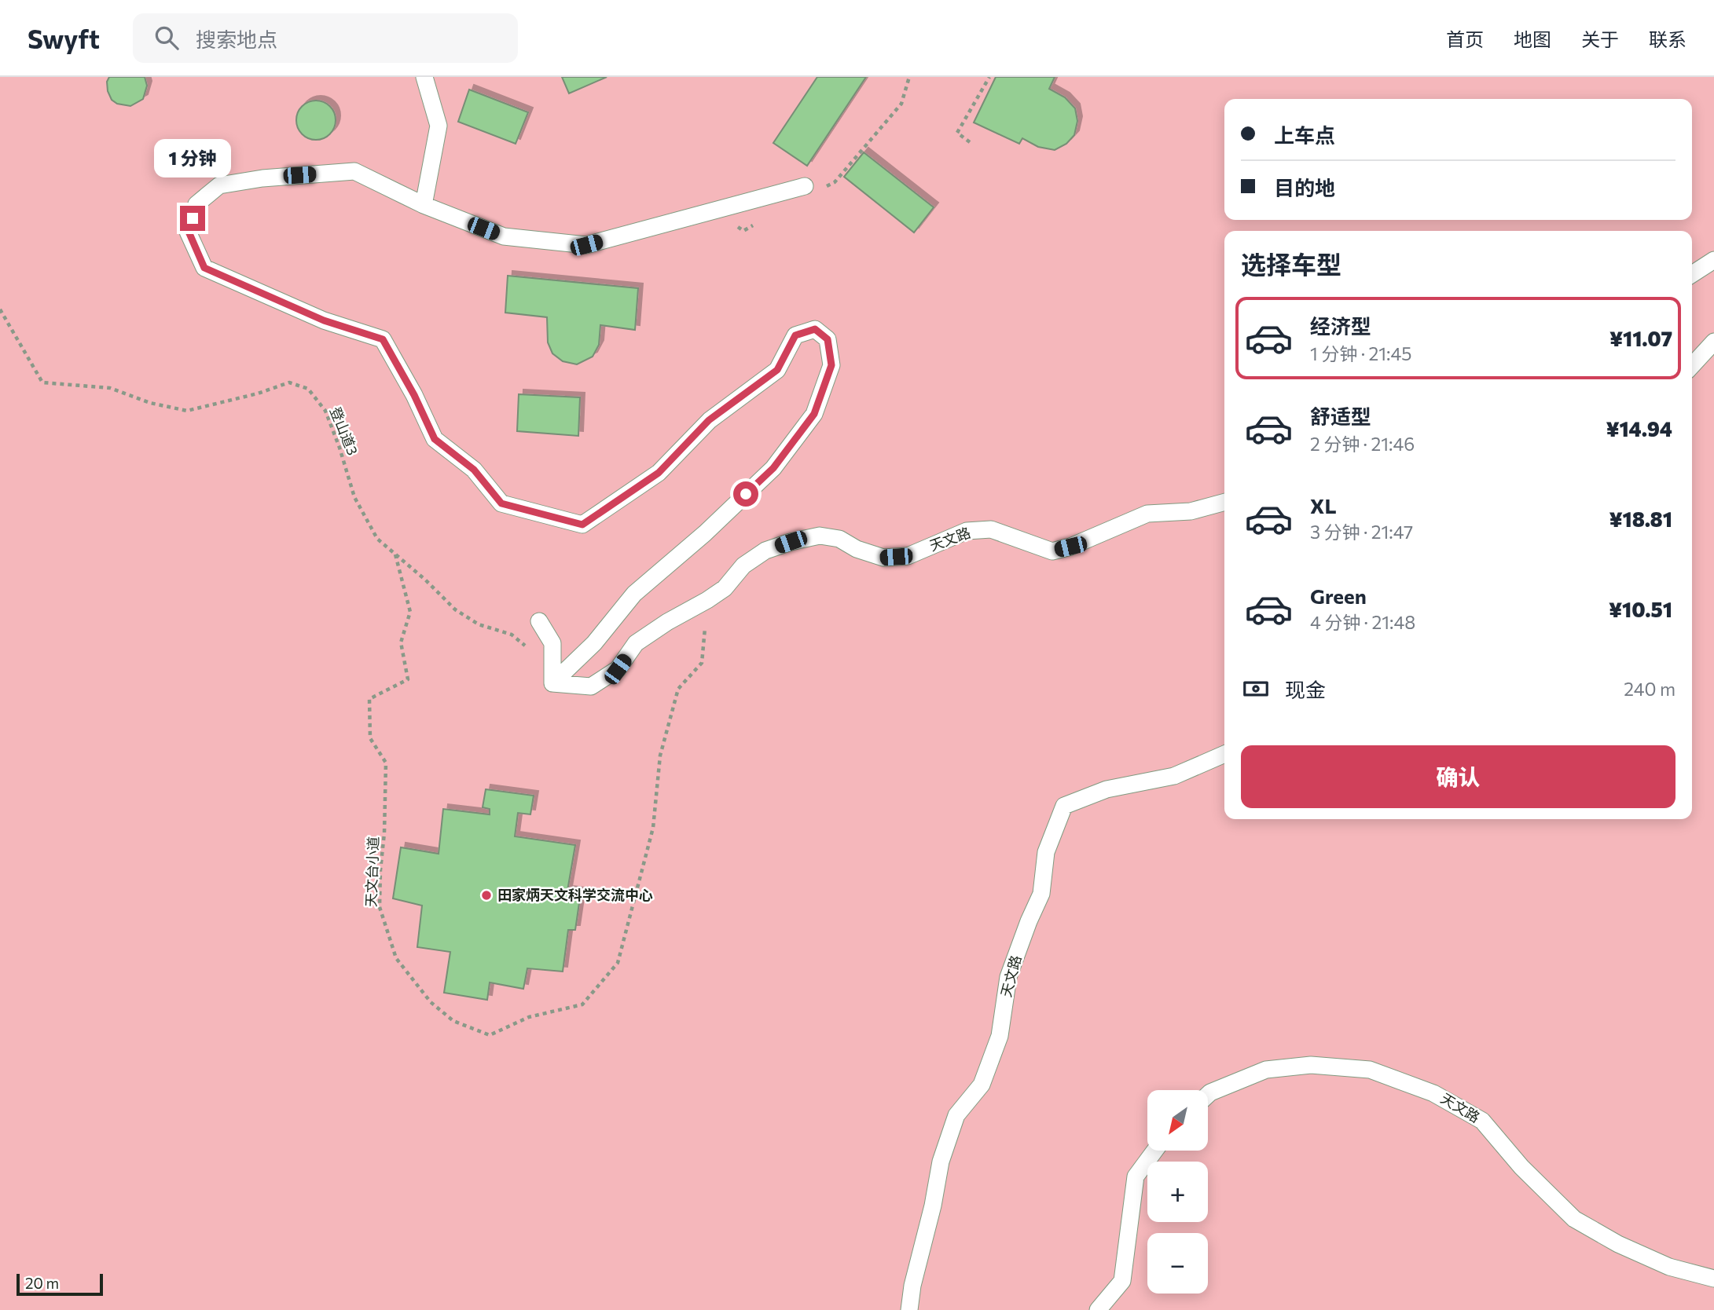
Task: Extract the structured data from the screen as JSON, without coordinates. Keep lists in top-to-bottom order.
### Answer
{
  "streets": {
    "lane": ["天文路"],
    "path": ["登山道3", "天文台小道"]
  },
  "crossings": [
    ["登山道3", "天文台小道"],
    ["天文路", "天文台小道"]
  ],
  "places": ["田家炳天文科学交流中心"],
  "scale_bar": "20 m",
  "north": "bottom left",
  "page": {
    "header": "Swyft",
    "search": "搜索地点",
    "nav": [
      "首页",
      "地图",
      "关于",
      "联系"
    ],
    "banner": ["上车点", "目的地"],
    "bubble": "1 分钟",
    "heading": "选择车型",
    "list": [
      {
        "name": "经济型",
        "note": "1 分钟 · 21:45",
        "value": "¥11.07"
      },
      {
        "name": "舒适型",
        "note": "2 分钟 · 21:46",
        "value": "¥14.94"
      },
      {
        "name": "XL",
        "note": "3 分钟 · 21:47",
        "value": "¥18.81"
      },
      {
        "name": "Green",
        "note": "4 分钟 · 21:48",
        "value": "¥10.51"
      }
    ],
    "pay": ["现金", "240 m"],
    "buttons": "确认",
    "map_buttons": ["+", "−"],
    "scale": "20 m"
  }
}
